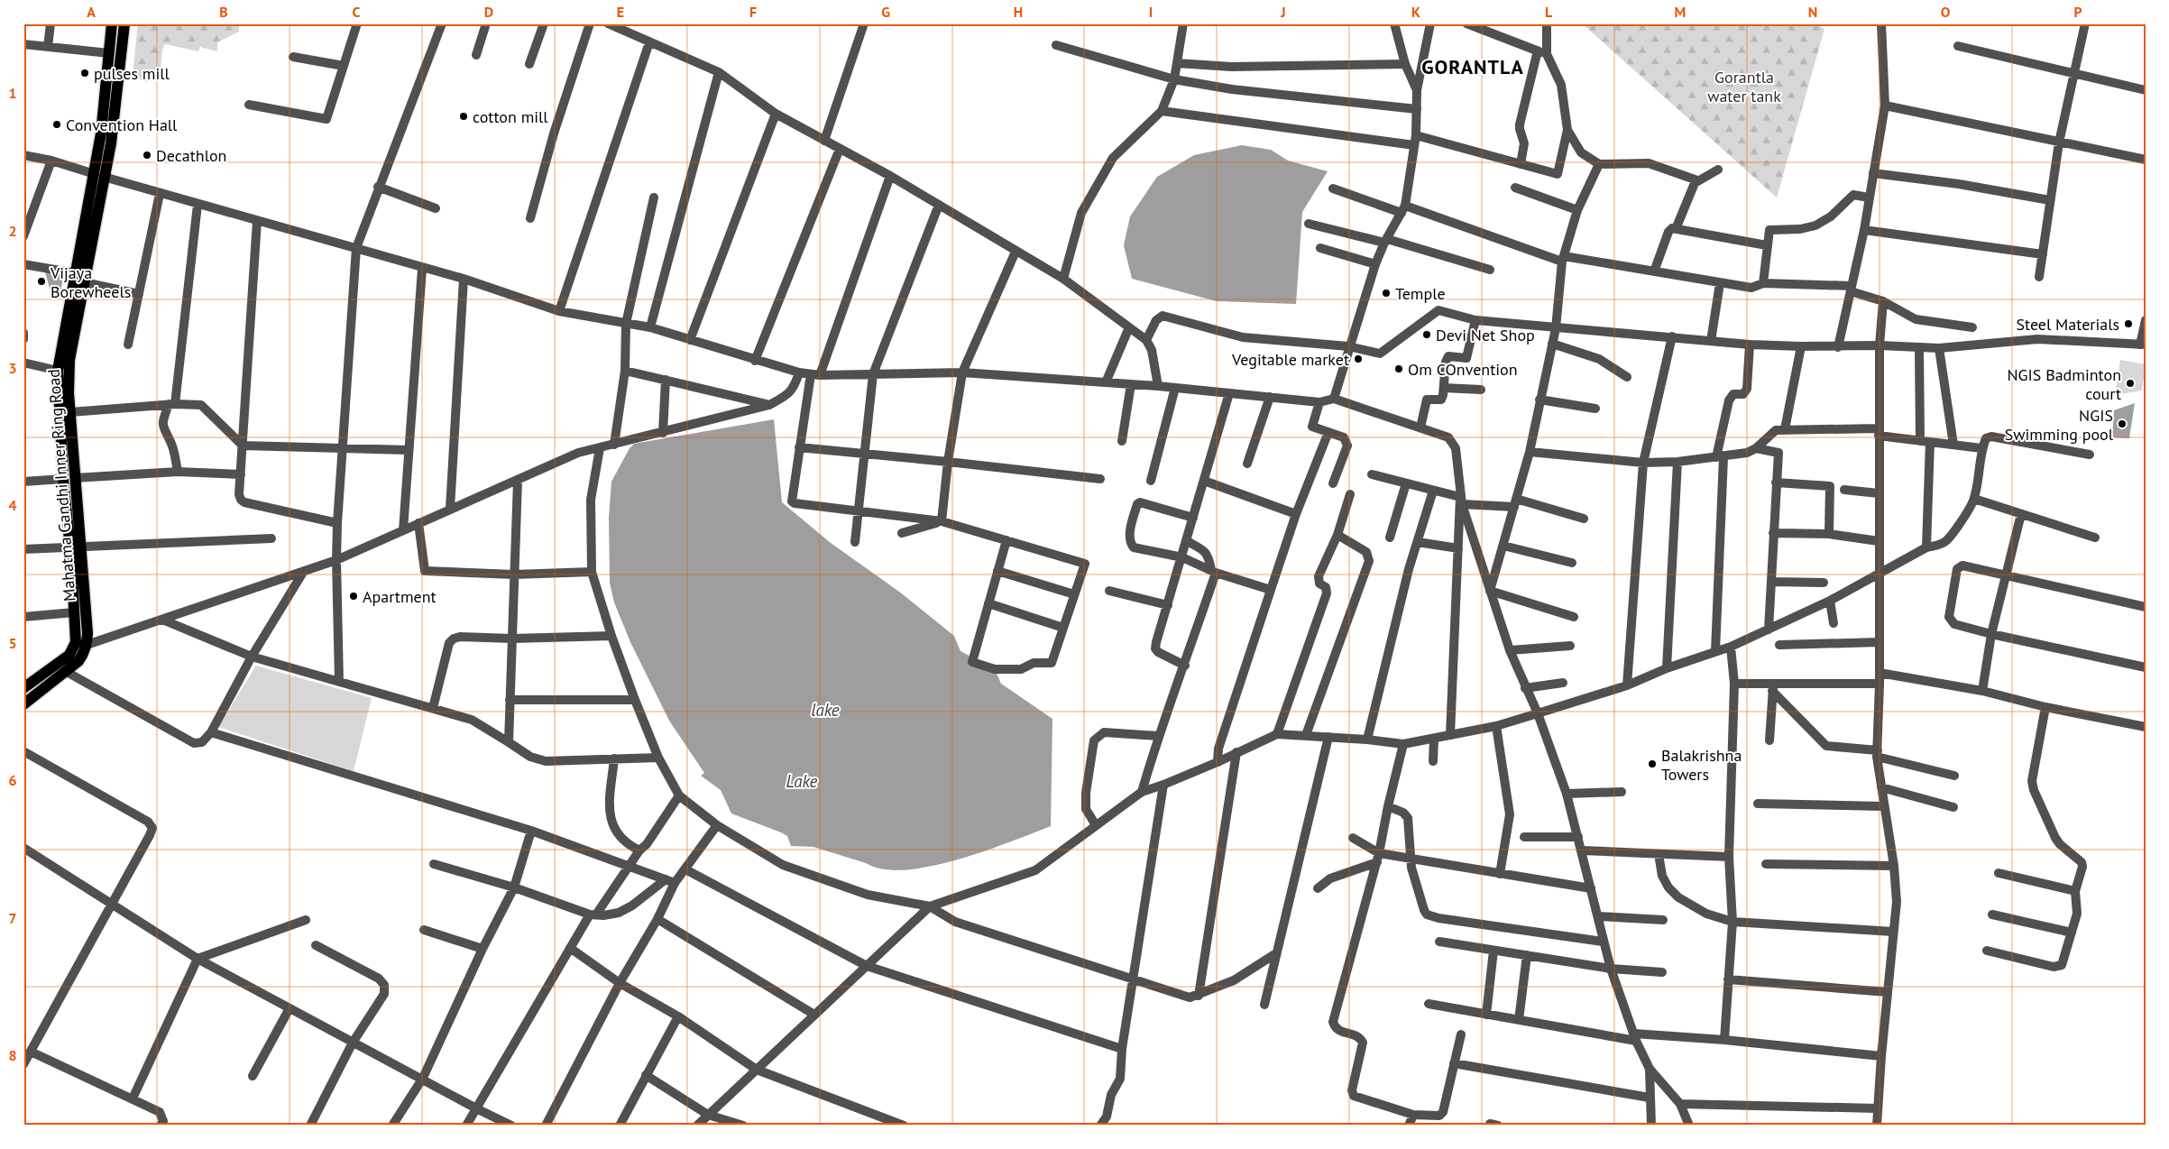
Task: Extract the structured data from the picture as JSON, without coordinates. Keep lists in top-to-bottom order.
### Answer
{
  "streets": {
    "main road": ["Mahatma Gandhi Inner Ring Road"]
  },
  "districts": ["GORANTLA"],
  "water": ["lake", "Lake"],
  "parks": ["Gorantla water tank"],
  "places": [
    "pulses mill",
    "cotton mill",
    "Convention Hall",
    "Decathlon",
    "Vijaya Borewheels",
    "Temple",
    "Steel Materials",
    "Devi Net Shop",
    "Vegitable market",
    "Om COnvention",
    "NGIS Badminton court",
    "NGIS Swimming pool",
    "Apartment",
    "Balakrishna Towers"
  ],
  "grid": {
    "columns": [
      "A",
      "B",
      "C",
      "D",
      "E",
      "F",
      "G",
      "H",
      "I",
      "J",
      "K",
      "L",
      "M",
      "N",
      "O",
      "P"
    ],
    "rows": [
      "1",
      "2",
      "3",
      "4",
      "5",
      "6",
      "7",
      "8"
    ]
  }
}
